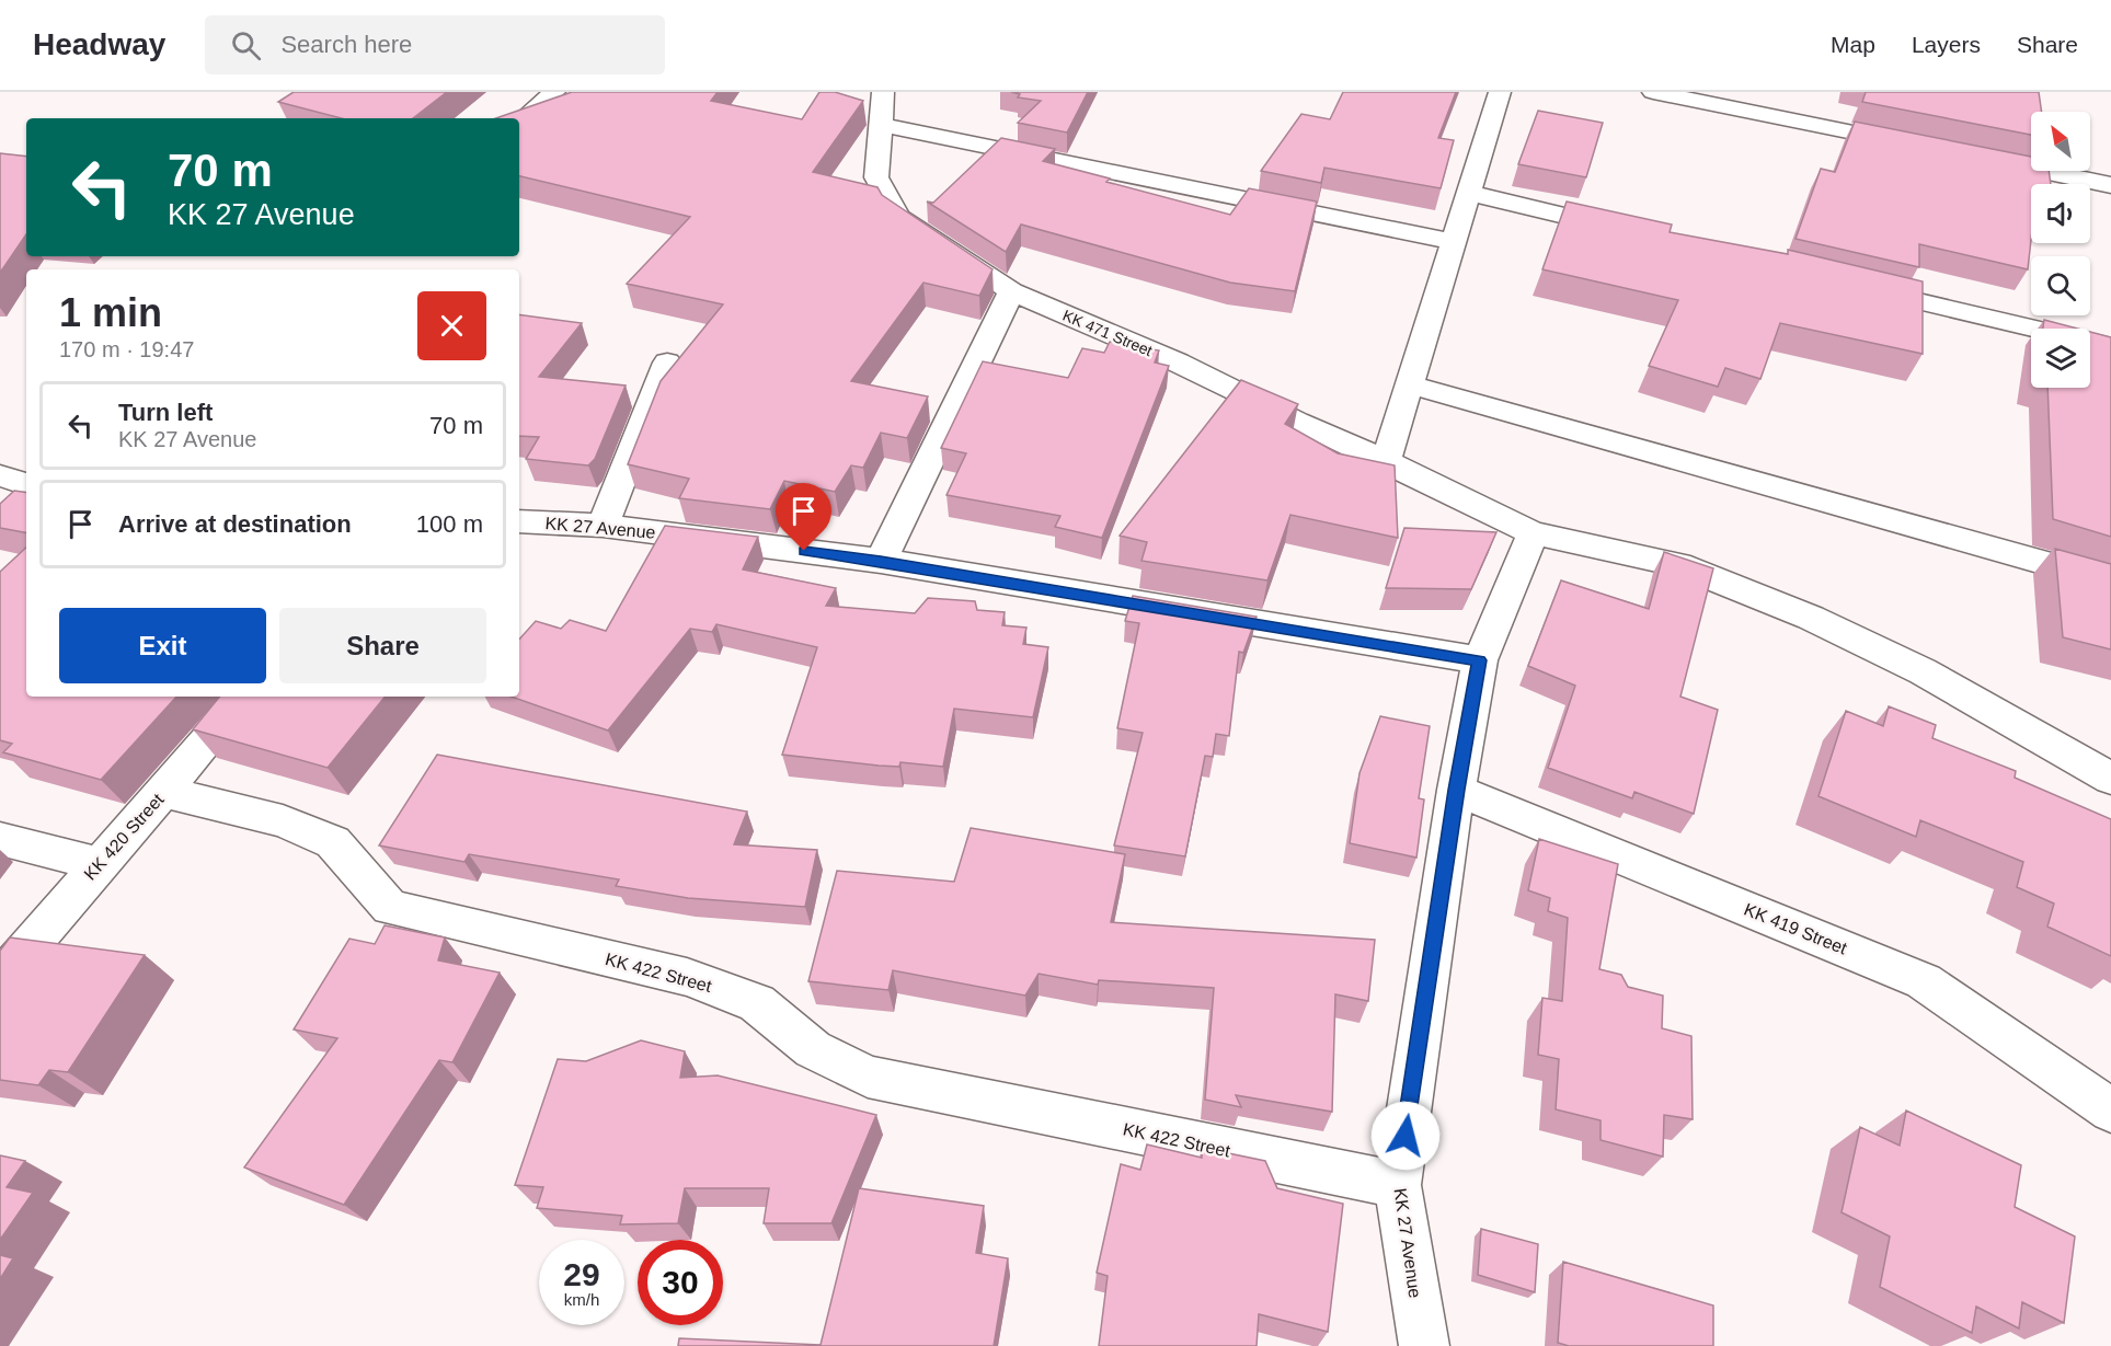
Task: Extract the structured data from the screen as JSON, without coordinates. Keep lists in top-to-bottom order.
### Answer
{
  "streets": {
    "street": [
      "KK 471 Street",
      "KK 27 Avenue",
      "KK 420 Street",
      "KK 419 Street",
      "KK 422 Street"
    ]
  },
  "crossings": [
    ["KK 27 Avenue", "KK 419 Street"],
    ["KK 27 Avenue", "KK 422 Street"],
    ["KK 420 Street", "KK 422 Street"]
  ],
  "north": "top left",
  "page": {
    "header": "Headway",
    "search": "Search here",
    "nav": ["Map", "Layers", "Share"],
    "turn": ["70 m", "KK 27 Avenue"],
    "heading": ["1 min", "170 m · 19:47"],
    "list": [
      {
        "name": "Turn left",
        "note": "KK 27 Avenue",
        "value": "70 m"
      },
      {
        "name": "Arrive at destination",
        "value": "100 m"
      }
    ],
    "buttons": ["Exit", "Share"],
    "speed": "29 km/h",
    "limit": "30"
  }
}
